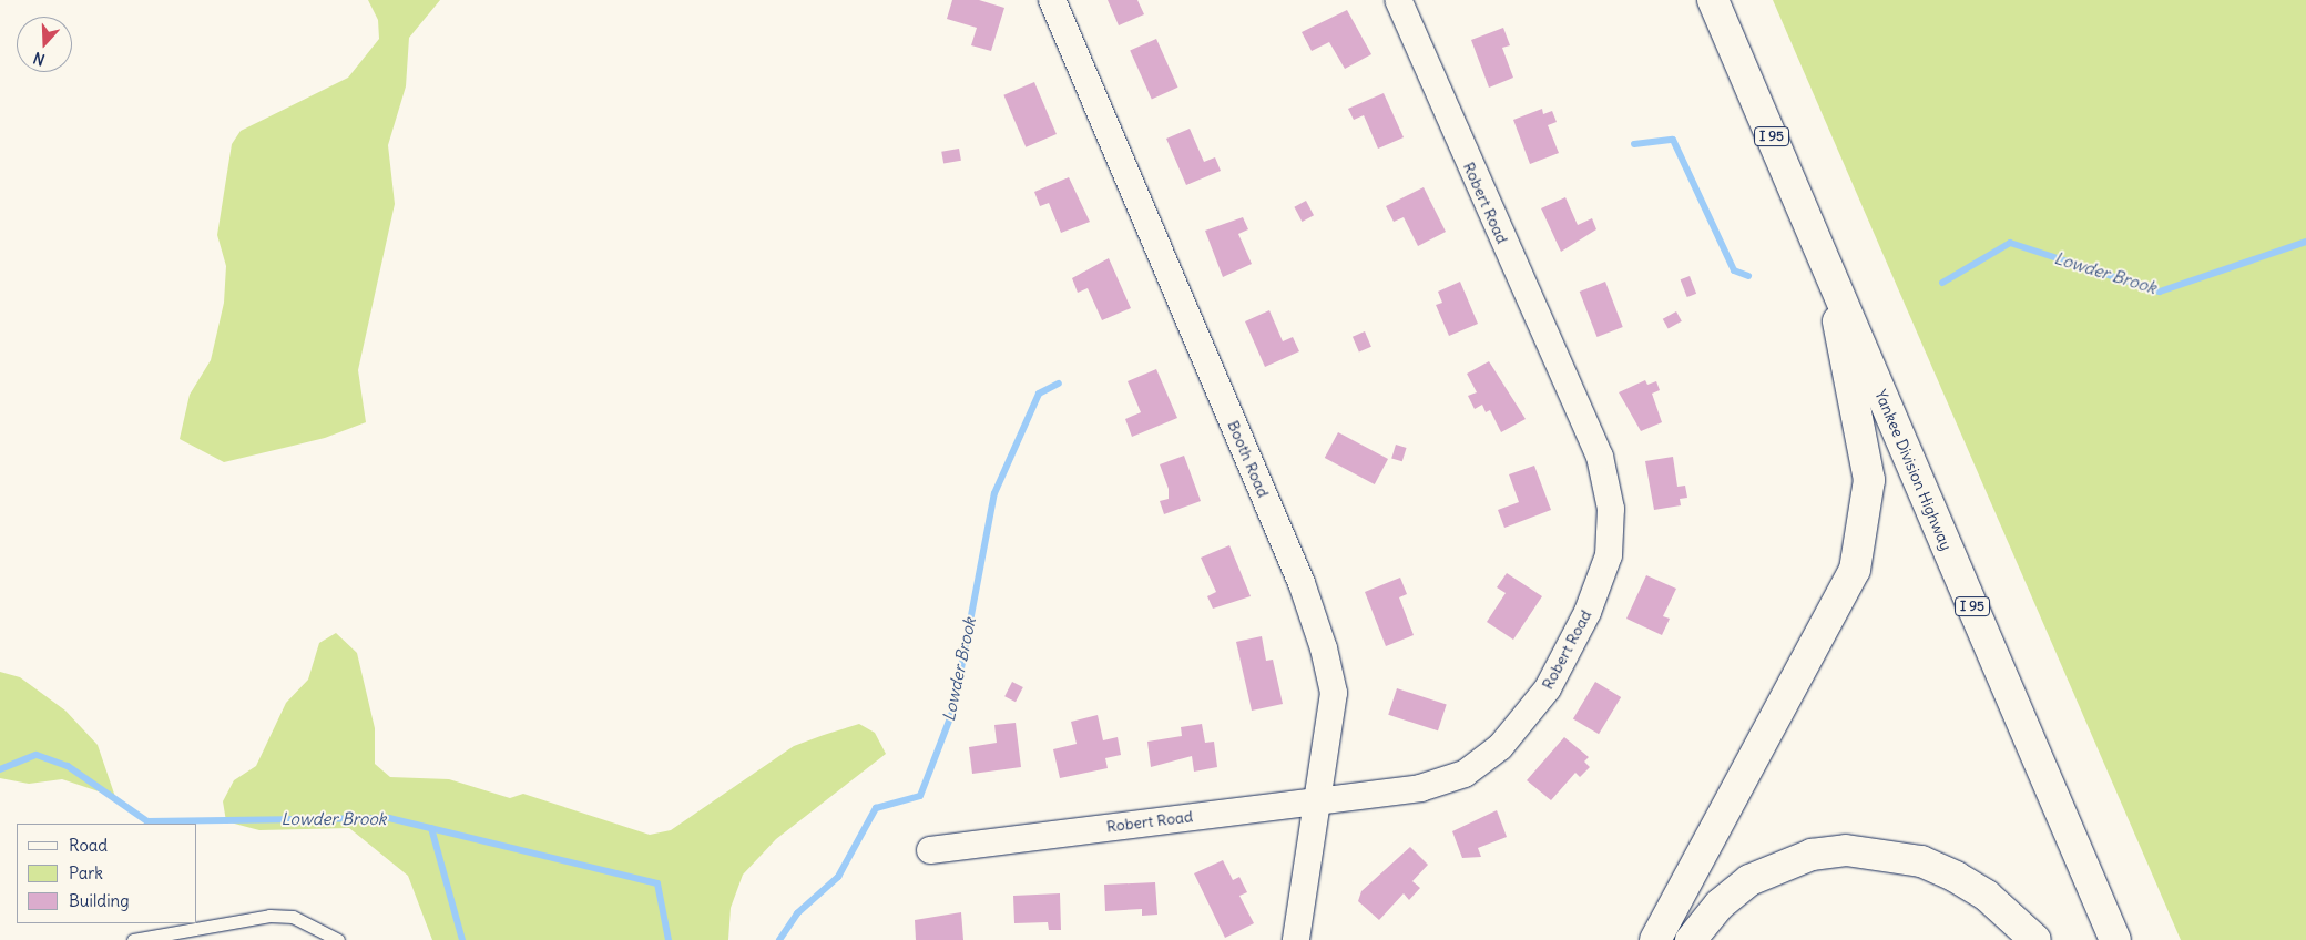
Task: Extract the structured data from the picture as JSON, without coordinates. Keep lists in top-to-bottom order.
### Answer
{
  "streets": {
    "highway": ["I 95", "Yankee Division Highway"],
    "street": ["Robert Road", "Booth Road"]
  },
  "crossings": [
    ["Robert Road", "Booth Road"]
  ],
  "water": ["Lowder Brook"],
  "legend": ["Road", "Park", "Building"],
  "north": "bottom"
}
